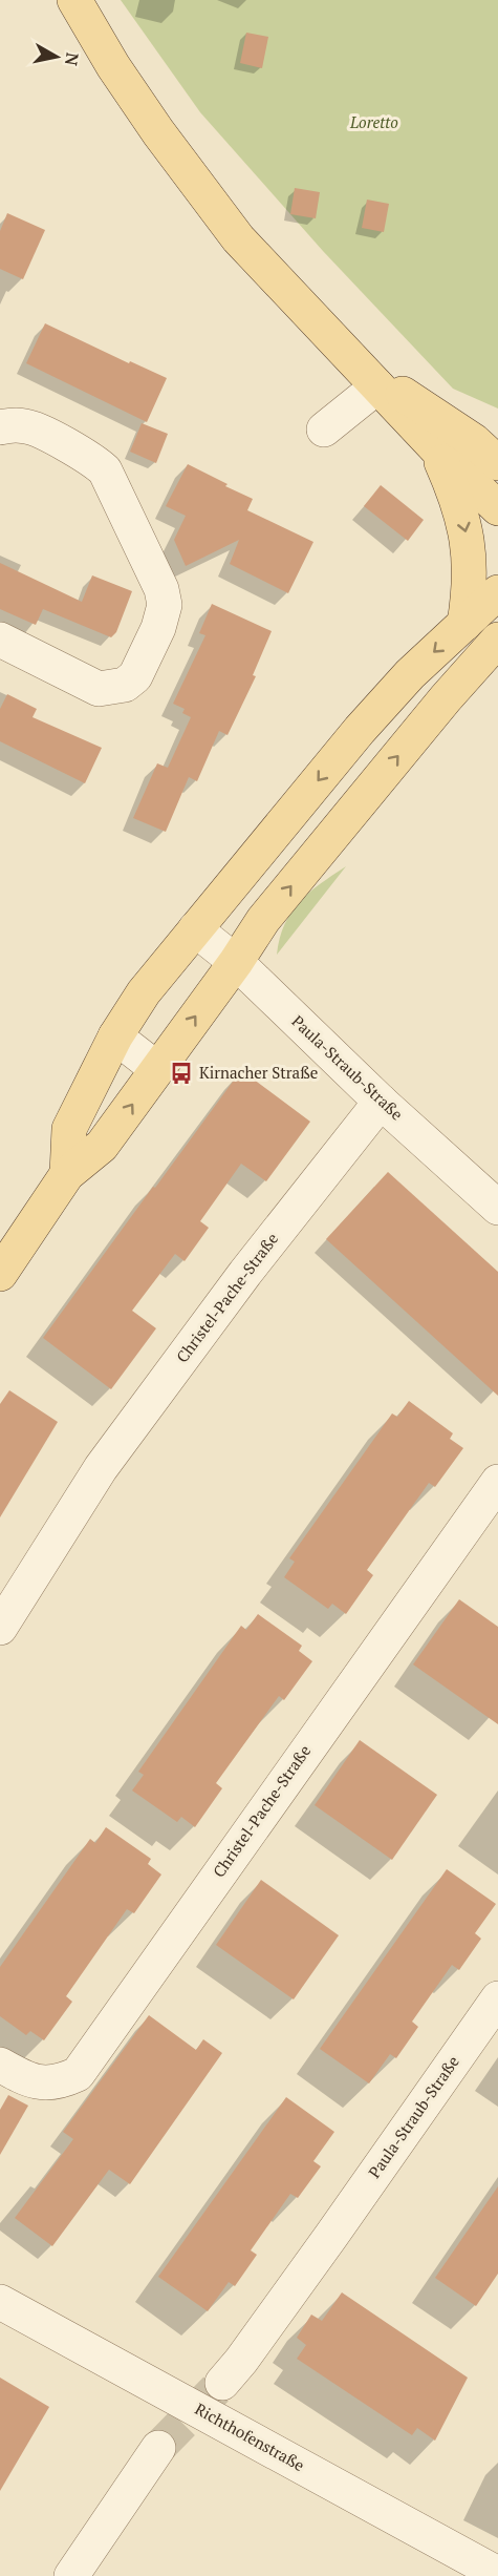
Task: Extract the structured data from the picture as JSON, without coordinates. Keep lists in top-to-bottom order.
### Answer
{
  "streets": {
    "street": ["Paula-Straub-Straße", "Christel-Pache-Straße", "Richthofenstraße"]
  },
  "crossings": [
    ["Paula-Straub-Straße", "Christel-Pache-Straße"]
  ],
  "parks": ["Loretto"],
  "places": {
    "bus stop": ["Kirnacher Straße"]
  },
  "north": "right"
}
